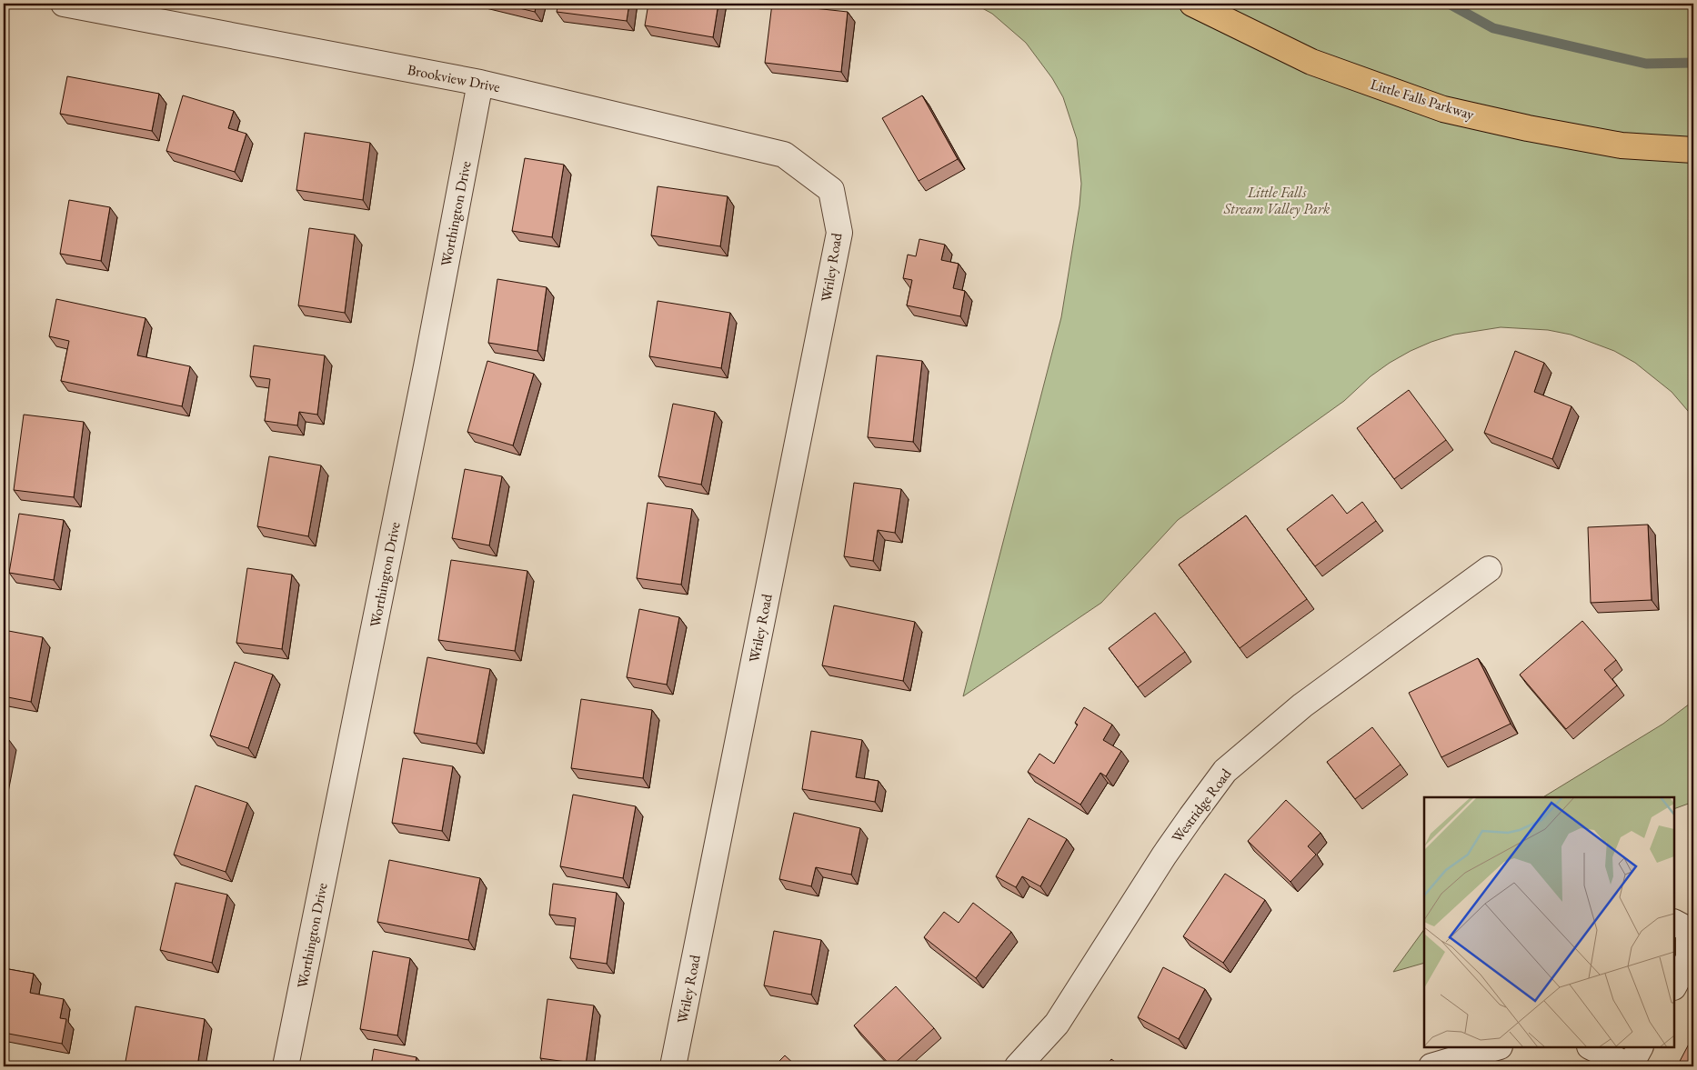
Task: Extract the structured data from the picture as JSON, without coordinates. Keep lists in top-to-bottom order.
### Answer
{
  "streets": {
    "main road": ["Little Falls Parkway"],
    "street": [
      "Brookview Drive",
      "Worthington Drive",
      "Wriley Road",
      "Westridge Road"
    ]
  },
  "crossings": [
    ["Brookview Drive", "Worthington Drive"],
    ["Brookview Drive", "Wriley Road"]
  ],
  "parks": ["Little Falls Stream Valley Park"]
}
